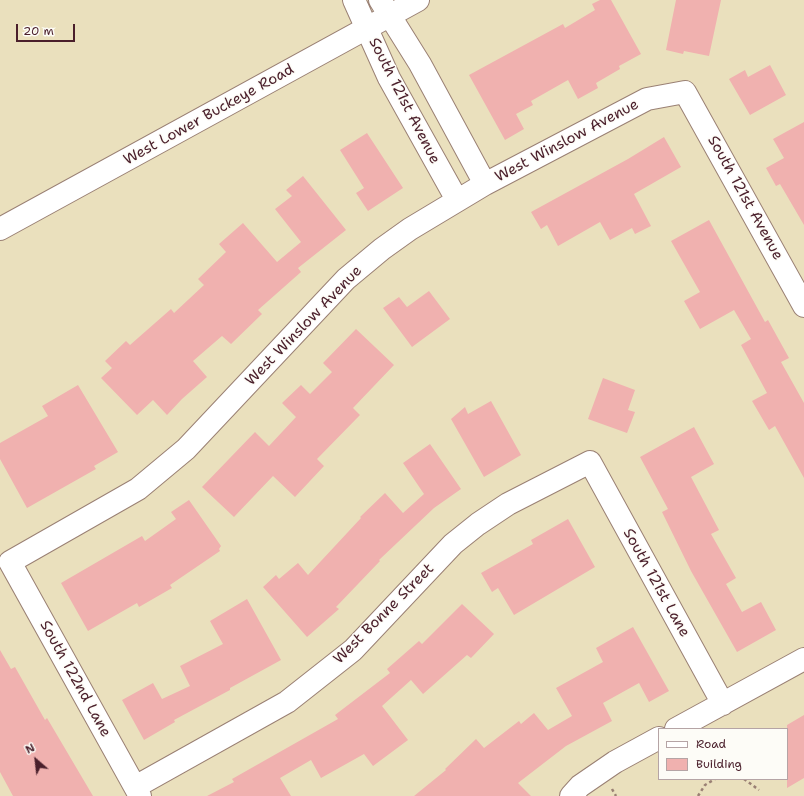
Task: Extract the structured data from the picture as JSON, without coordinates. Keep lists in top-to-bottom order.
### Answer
{
  "streets": {
    "street": [
      "South 121st Avenue",
      "West Lower Buckeye Road",
      "West Winslow Avenue",
      "South 121st Lane",
      "West Bonne Street",
      "South 122nd Lane"
    ]
  },
  "crossings": [
    ["South 121st Avenue", "West Lower Buckeye Road"],
    ["South 121st Avenue", "West Winslow Avenue"],
    ["West Winslow Avenue", "South 122nd Lane"],
    ["South 121st Lane", "West Bonne Street"],
    ["West Bonne Street", "South 122nd Lane"]
  ],
  "legend": ["Road", "Building"],
  "scale_bar": "20 m",
  "north": "top left"
}
